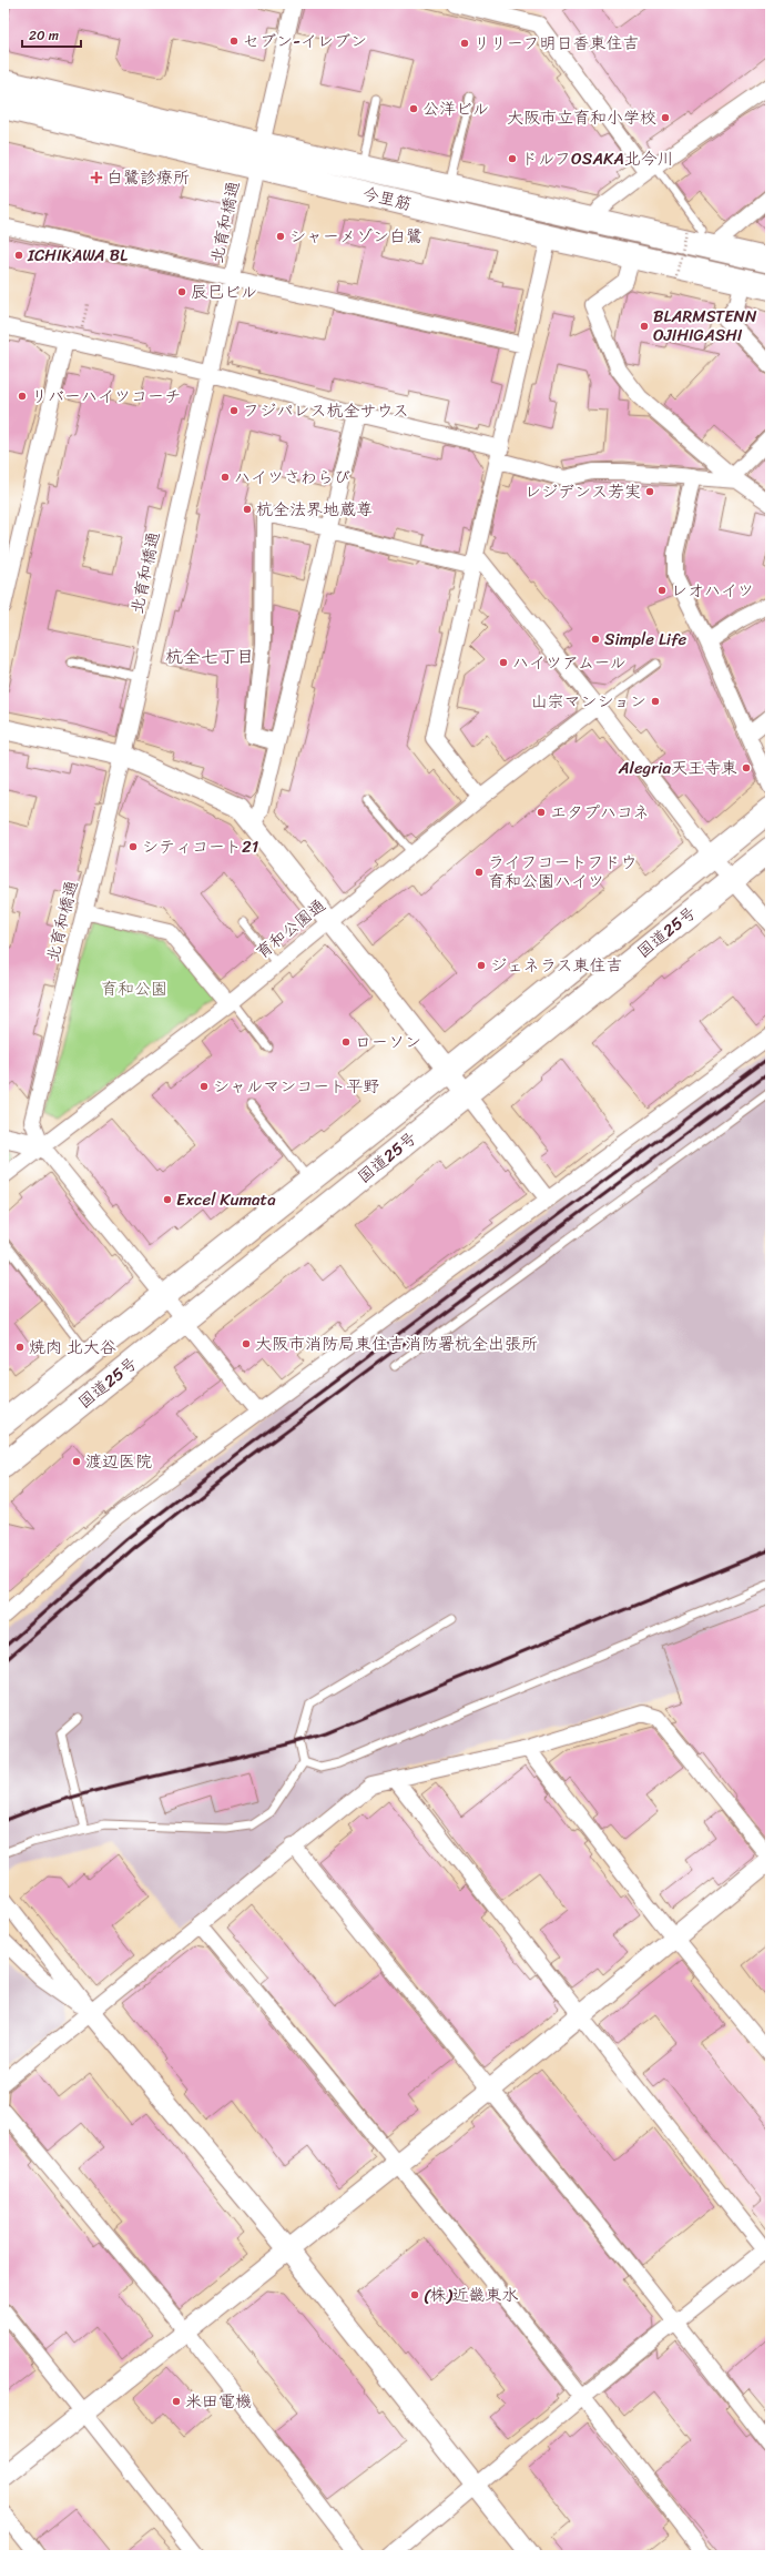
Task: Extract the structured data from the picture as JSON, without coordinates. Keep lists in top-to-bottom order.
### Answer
{
  "streets": {
    "main road": ["今里筋", "国道25号"],
    "street": ["北育和橋通", "育和公園通"]
  },
  "crossings": [
    ["今里筋", "北育和橋通"],
    ["北育和橋通", "育和公園通"],
    ["北育和橋通", "国道25号"]
  ],
  "districts": ["杭全七丁目"],
  "parks": ["育和公園"],
  "places": {
    "other": [
      "セブン-イレブン",
      "リリーフ明日香東住吉",
      "公洋ビル",
      "大阪市立育和小学校",
      "ドルフOSAKA北今川",
      "シャーメゾン白鷺",
      "ICHIKAWA BL",
      "辰巳ビル",
      "BLARMSTENN OJIHIGASHI",
      "リバーハイツコーチ",
      "フジパレス杭全サウス",
      "ハイツさわらび",
      "レジデンス芳実",
      "杭全法界地蔵尊",
      "レオハイツ",
      "Simple Life",
      "ハイツアムール",
      "山宗マンション",
      "Alegria天王寺東",
      "エタプハコネ",
      "シティコート21",
      "ライフコートフドウ 育和公園ハイツ",
      "ジェネラス東住吉",
      "ローソン",
      "シャルマンコート平野",
      "Excel Kumata",
      "大阪市消防局東住吉消防署杭全出張所",
      "焼肉 北大谷",
      "渡辺医院",
      "(株)近畿東水",
      "米田電機"
    ],
    "health": ["白鷺診療所"]
  },
  "scale_bar": "20 m"
}
